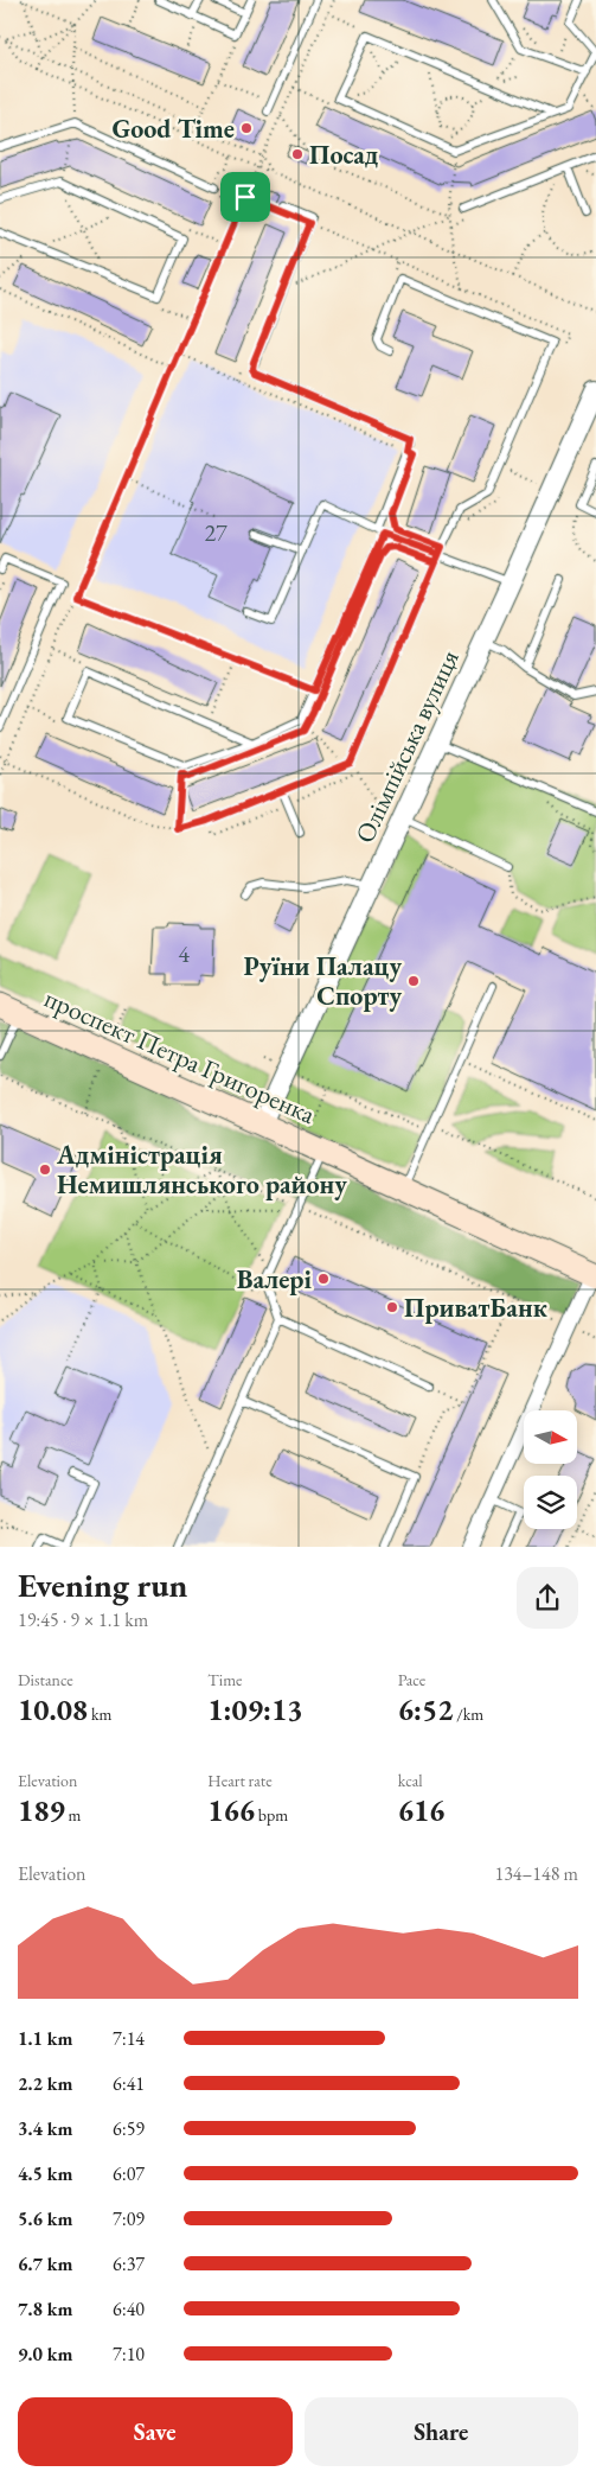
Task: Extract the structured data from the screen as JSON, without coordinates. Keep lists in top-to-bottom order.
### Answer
{
  "streets": {
    "main road": ["проспект Петра Григоренка"],
    "street": ["Олімпійська вулиця"]
  },
  "crossings": [
    ["Олімпійська вулиця", "проспект Петра Григоренка"]
  ],
  "places": [
    "Good Time",
    "Посад",
    "Руїни Палацу Спорту",
    "Адміністрація Немишлянського району",
    "Валері",
    "ПриватБанк"
  ],
  "house_numbers": ["27", "4"],
  "north": "right",
  "page": {
    "heading": ["Evening run", "19:45 · 9 × 1.1 km"],
    "stats": [
      ["Distance", "10.08 km"],
      ["Time", "1:09:13"],
      ["Pace", "6:52 /km"],
      ["Elevation", "189 m"],
      ["Heart rate", "166 bpm"],
      ["kcal", "616"]
    ],
    "chart": ["Elevation", "134–148 m"],
    "list": [
      {
        "name": "1.1 km",
        "note": "7:14"
      },
      {
        "name": "2.2 km",
        "note": "6:41"
      },
      {
        "name": "3.4 km",
        "note": "6:59"
      },
      {
        "name": "4.5 km",
        "note": "6:07"
      },
      {
        "name": "5.6 km",
        "note": "7:09"
      },
      {
        "name": "6.7 km",
        "note": "6:37"
      },
      {
        "name": "7.8 km",
        "note": "6:40"
      },
      {
        "name": "9.0 km",
        "note": "7:10"
      }
    ],
    "buttons": ["Save", "Share"]
  }
}
